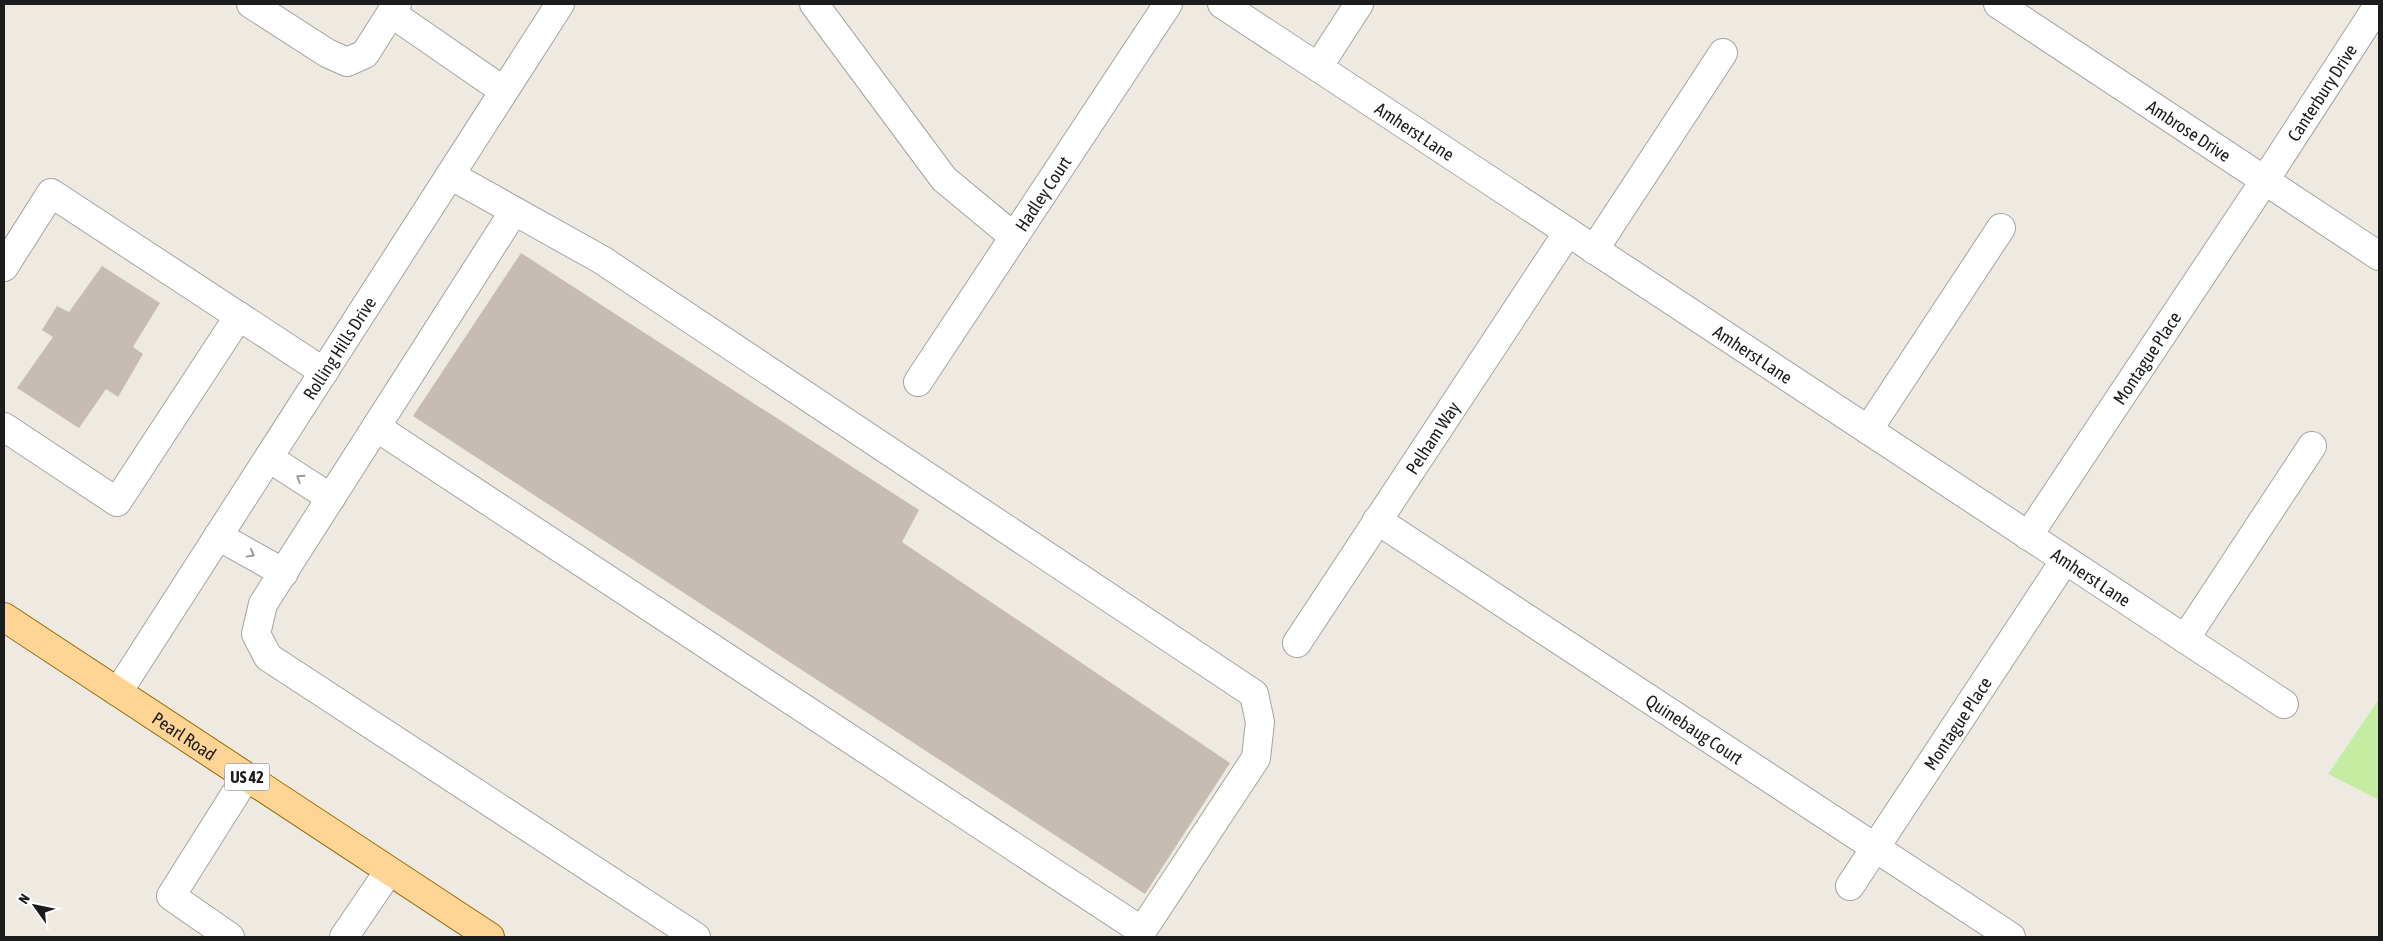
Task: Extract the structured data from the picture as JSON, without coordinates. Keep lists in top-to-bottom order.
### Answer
{
  "streets": {
    "main road": ["Pearl Road", "US 42"],
    "street": [
      "Canterbury Drive",
      "Ambrose Drive",
      "Amherst Lane",
      "Hadley Court",
      "Rolling Hills Drive",
      "Montague Place",
      "Pelham Way",
      "Quinebaug Court"
    ]
  },
  "crossings": [
    ["Canterbury Drive", "Ambrose Drive"],
    ["Canterbury Drive", "Montague Place"],
    ["Ambrose Drive", "Montague Place"],
    ["Amherst Lane", "Montague Place"],
    ["Amherst Lane", "Pelham Way"],
    ["Rolling Hills Drive", "Pearl Road"],
    ["Montague Place", "Quinebaug Court"],
    ["Pelham Way", "Quinebaug Court"]
  ],
  "north": "top left"
}
